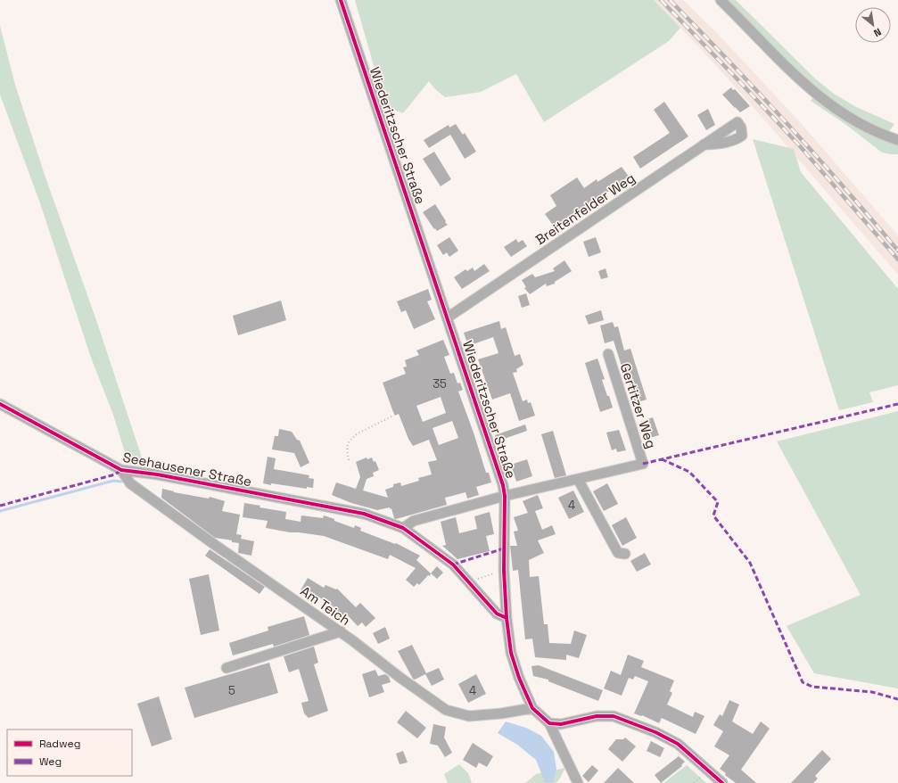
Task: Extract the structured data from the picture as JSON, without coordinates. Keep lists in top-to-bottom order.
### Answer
{
  "streets": {
    "street": [
      "Wiederitzscher Straße",
      "Breitenfelder Weg",
      "Gertitzer Weg",
      "Seehausener Straße",
      "Am Teich"
    ]
  },
  "crossings": [
    ["Wiederitzscher Straße", "Breitenfelder Weg"],
    ["Wiederitzscher Straße", "Gertitzer Weg"],
    ["Wiederitzscher Straße", "Seehausener Straße"],
    ["Wiederitzscher Straße", "Am Teich"],
    ["Seehausener Straße", "Am Teich"]
  ],
  "house_numbers": [
    "35",
    "4",
    "5",
    "4"
  ],
  "legend": ["Radweg", "Weg"],
  "north": "bottom right"
}
